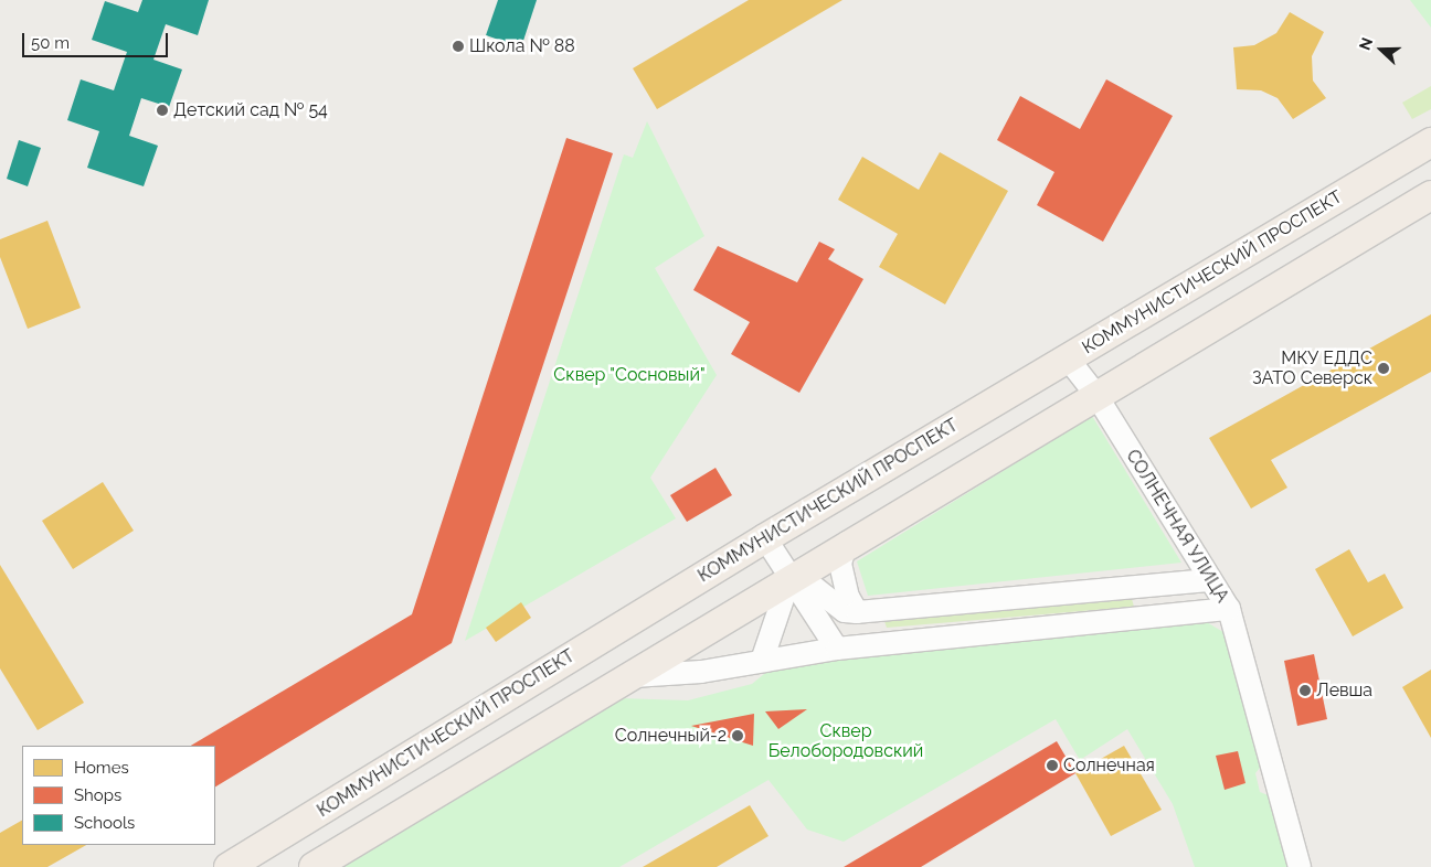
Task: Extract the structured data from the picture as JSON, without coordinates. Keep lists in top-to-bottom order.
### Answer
{
  "streets": {
    "main road": ["КОММУНИСТИЧЕСКИЙ ПРОСПЕКТ"],
    "street": ["СОЛНЕЧНАЯ УЛИЦА"]
  },
  "crossings": [
    ["КОММУНИСТИЧЕСКИЙ ПРОСПЕКТ", "СОЛНЕЧНАЯ УЛИЦА"]
  ],
  "parks": ["Сквер \"Сосновый\"", "Сквер Белобородовский"],
  "places": [
    "Школа № 88",
    "Детский сад № 54",
    "МКУ ЕДДС ЗАТО Северск",
    "Левша",
    "Солнечный-2",
    "Солнечная"
  ],
  "legend": ["Homes", "Shops", "Schools"],
  "scale_bar": "50 m",
  "north": "left"
}
